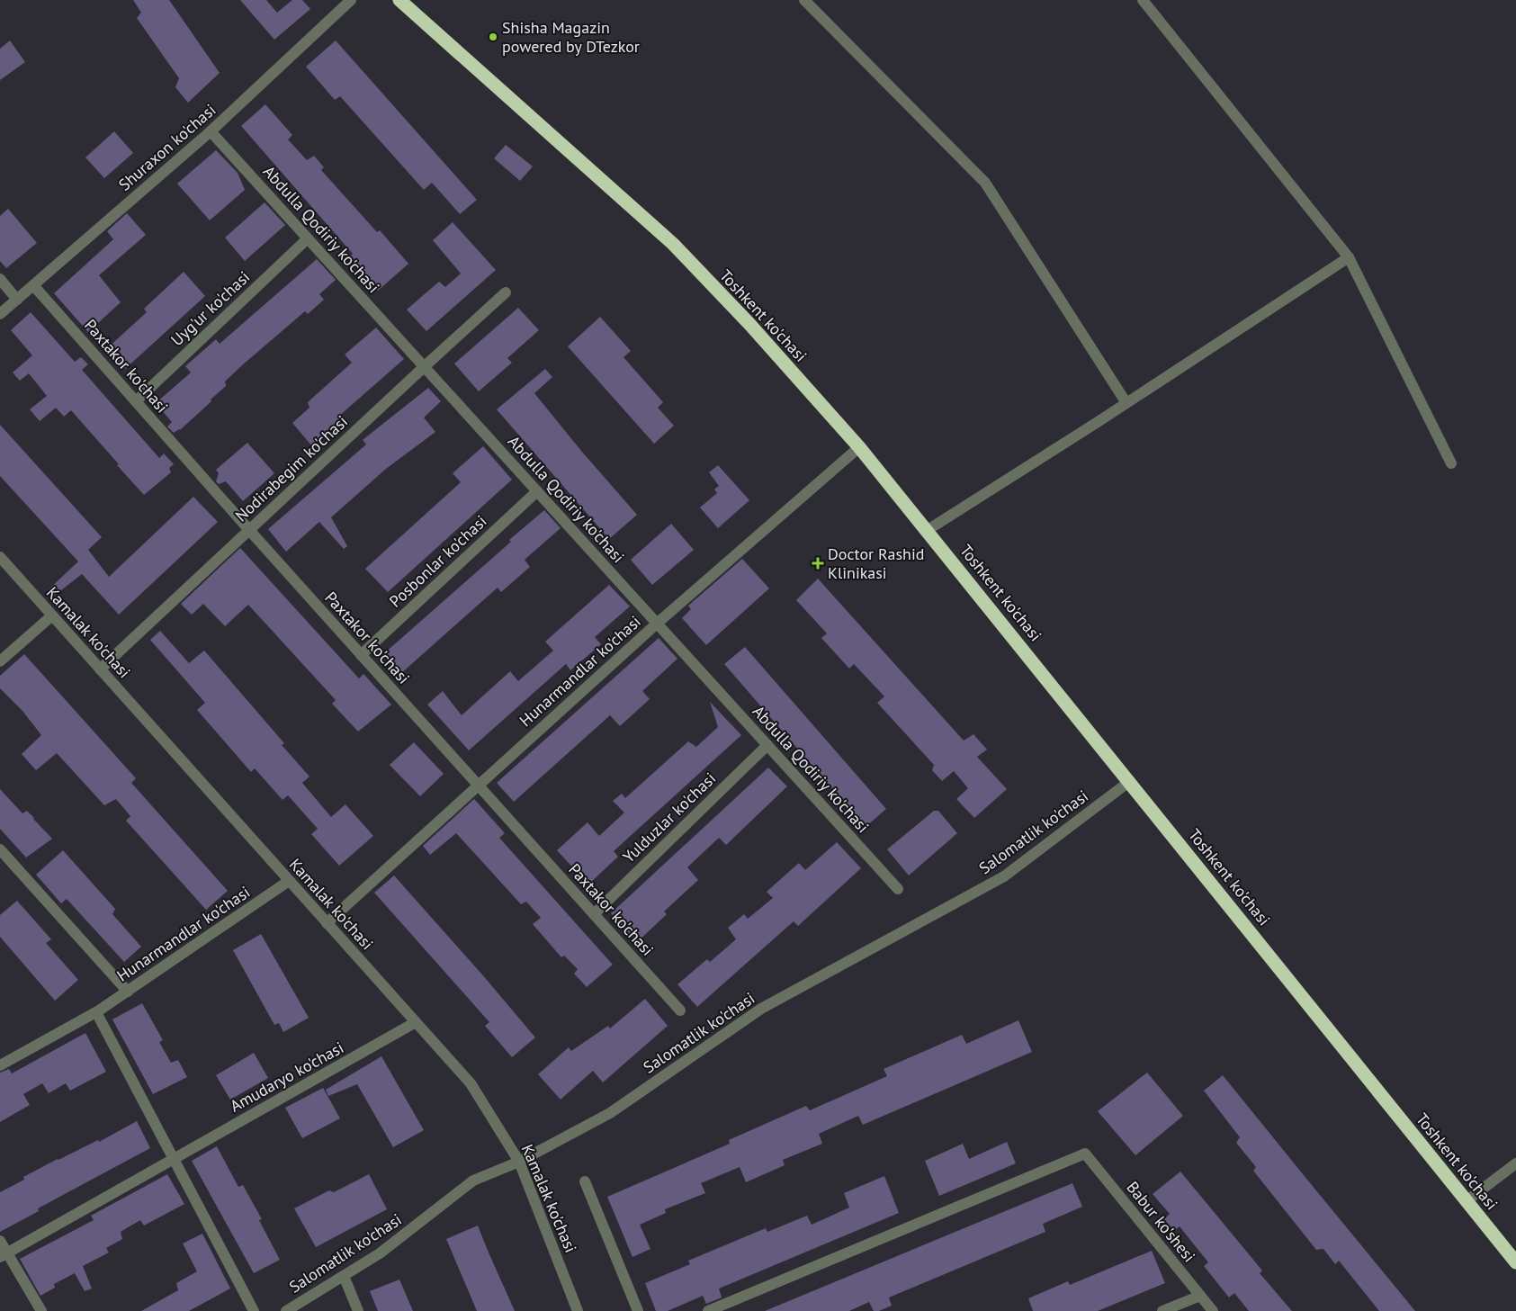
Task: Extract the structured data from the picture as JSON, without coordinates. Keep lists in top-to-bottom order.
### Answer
{
  "streets": {
    "highway": ["Toshkent ko'chasi"],
    "street": [
      "Shuraxon ko'chasi",
      "Abdulla Qodiriy ko'chasi",
      "Uyg'ur ko'chasi",
      "Paxtakor ko'chasi",
      "Nodirabegim ko'chasi",
      "Posbonlar ko'chasi",
      "Kamalak ko'chasi",
      "Hunarmandlar ko'chasi",
      "Yulduzlar ko'chasi",
      "Salomatlik ko'chasi",
      "Amudaryo ko'chasi",
      "Babur ko'shesi"
    ]
  },
  "crossings": [
    ["Shuraxon ko'chasi", "Abdulla Qodiriy ko'chasi"],
    ["Shuraxon ko'chasi", "Paxtakor ko'chasi"],
    ["Abdulla Qodiriy ko'chasi", "Uyg'ur ko'chasi"],
    ["Abdulla Qodiriy ko'chasi", "Nodirabegim ko'chasi"],
    ["Abdulla Qodiriy ko'chasi", "Posbonlar ko'chasi"],
    ["Abdulla Qodiriy ko'chasi", "Hunarmandlar ko'chasi"],
    ["Abdulla Qodiriy ko'chasi", "Yulduzlar ko'chasi"],
    ["Uyg'ur ko'chasi", "Paxtakor ko'chasi"],
    ["Toshkent ko'chasi", "Hunarmandlar ko'chasi"],
    ["Toshkent ko'chasi", "Salomatlik ko'chasi"],
    ["Paxtakor ko'chasi", "Nodirabegim ko'chasi"],
    ["Paxtakor ko'chasi", "Posbonlar ko'chasi"],
    ["Paxtakor ko'chasi", "Hunarmandlar ko'chasi"],
    ["Paxtakor ko'chasi", "Yulduzlar ko'chasi"],
    ["Nodirabegim ko'chasi", "Kamalak ko'chasi"],
    ["Kamalak ko'chasi", "Hunarmandlar ko'chasi"],
    ["Kamalak ko'chasi", "Salomatlik ko'chasi"],
    ["Kamalak ko'chasi", "Amudaryo ko'chasi"]
  ],
  "places": {
    "other": ["Shisha Magazin powered by DTezkor"],
    "health": ["Doctor Rashid Klinikasi"]
  }
}
